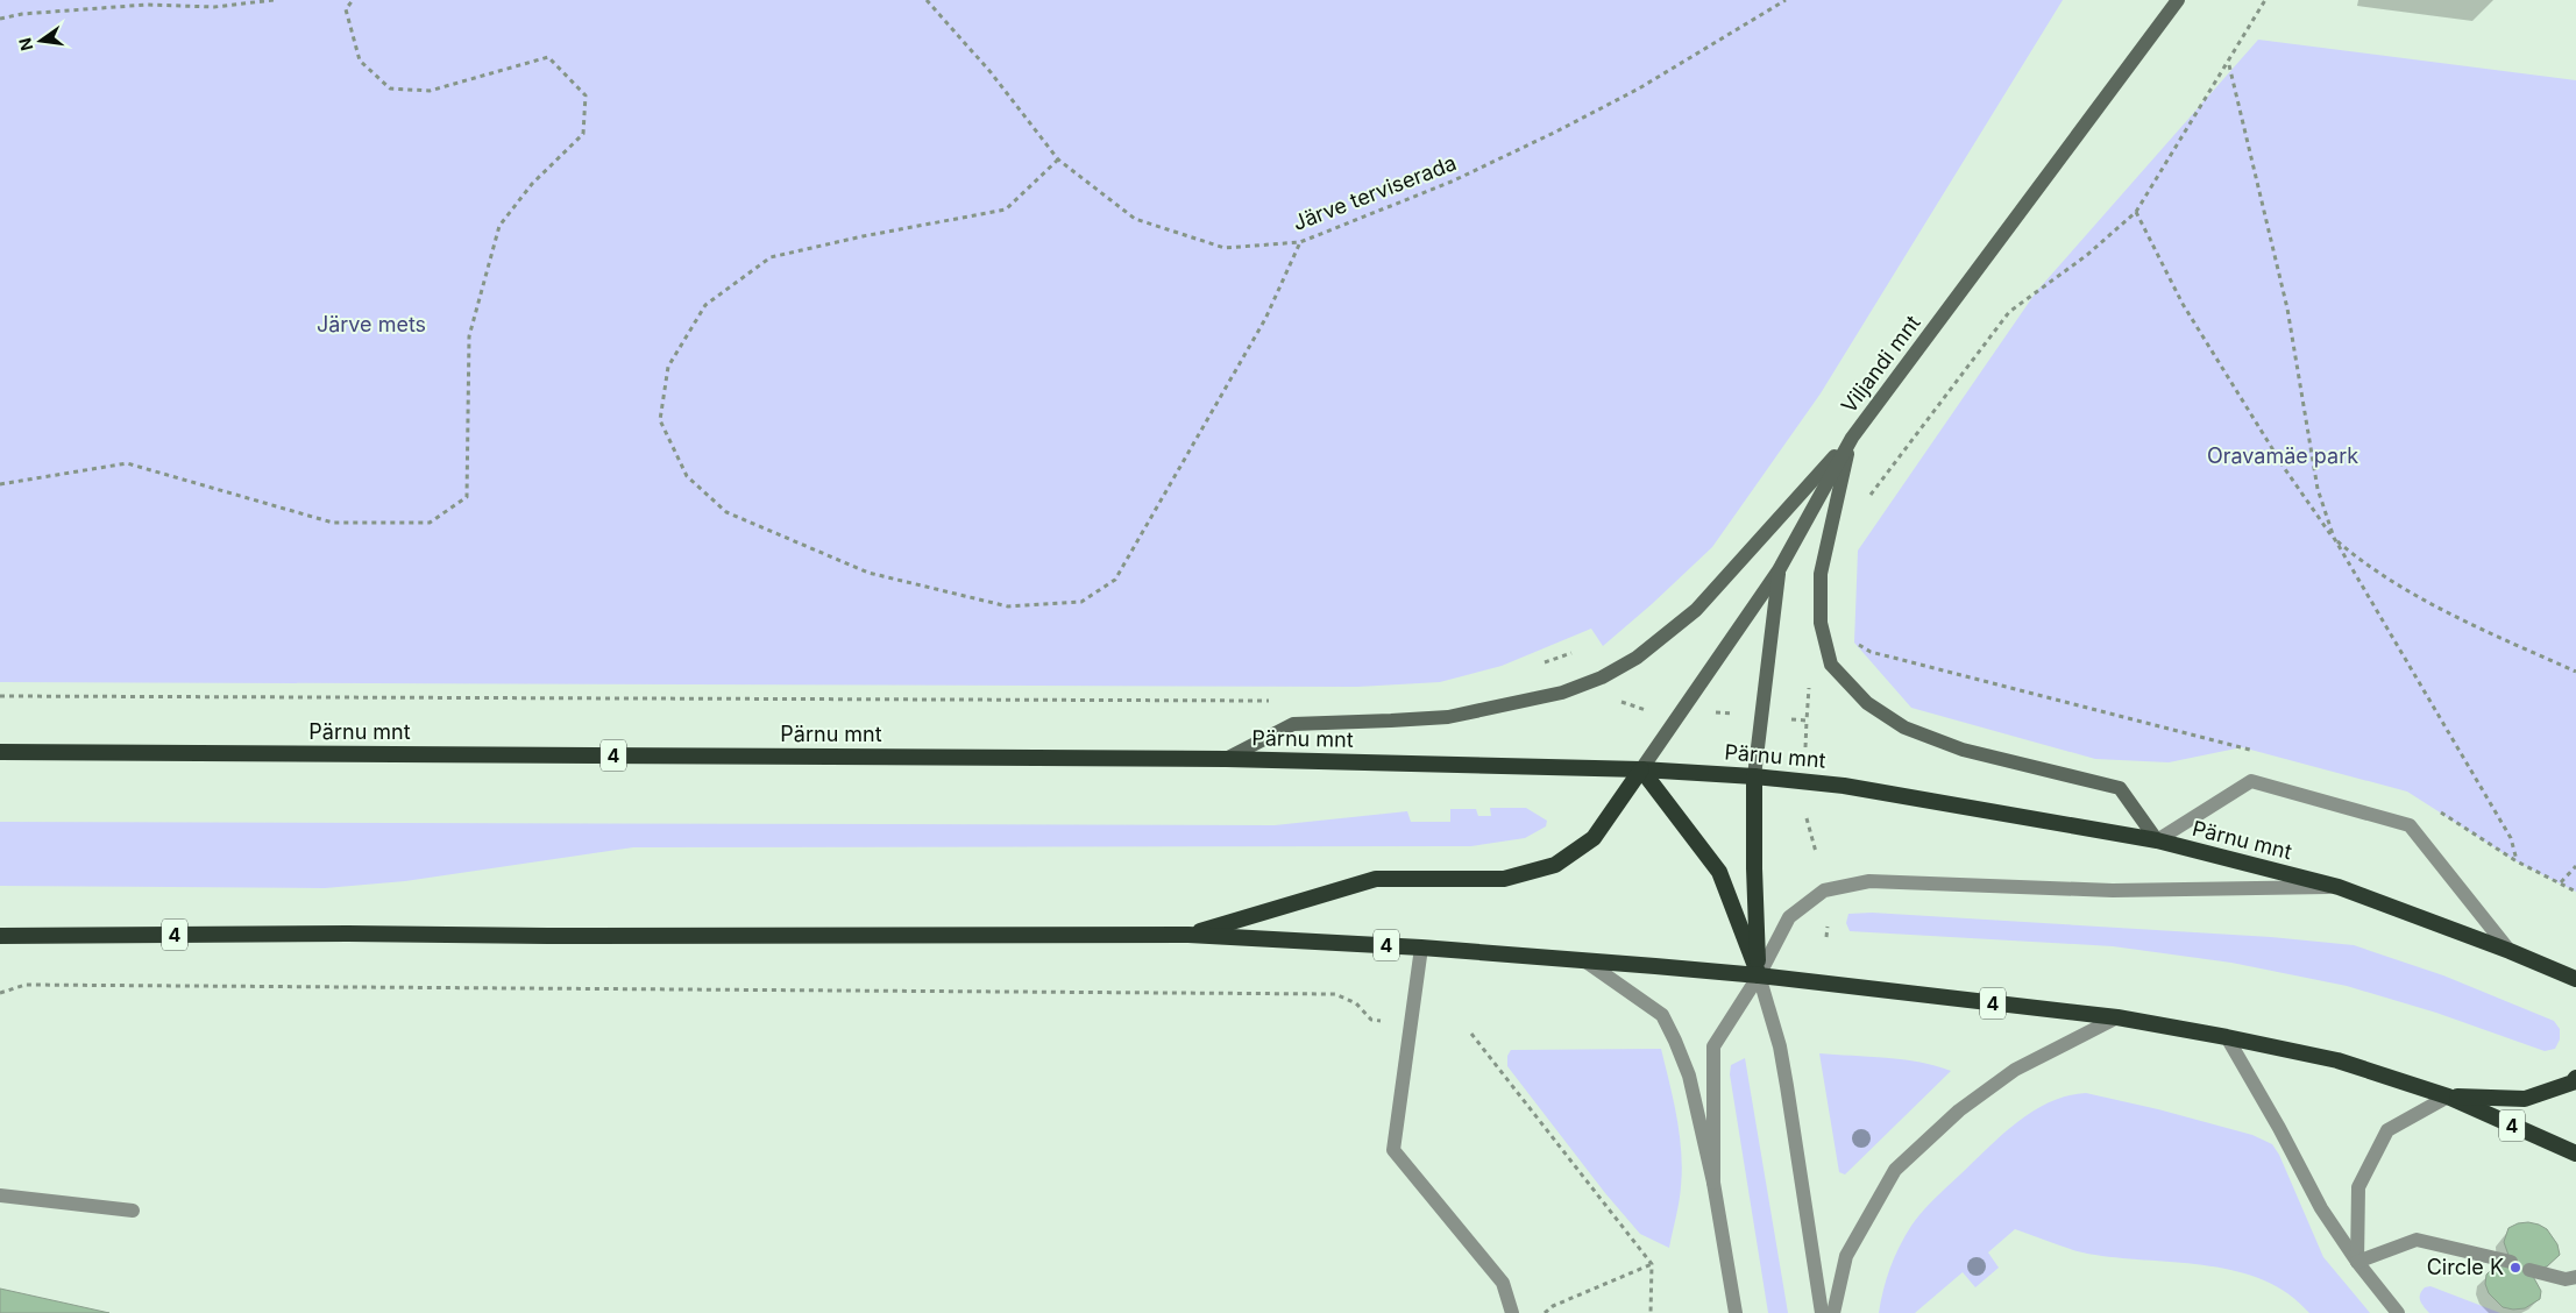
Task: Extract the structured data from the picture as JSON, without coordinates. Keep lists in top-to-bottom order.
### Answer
{
  "streets": {
    "highway": ["Pärnu mnt", "4"],
    "main road": ["Viljandi mnt"],
    "path": ["Järve terviserada"]
  },
  "crossings": [
    ["Viljandi mnt", "Pärnu mnt"]
  ],
  "parks": ["Järve mets", "Oravamäe park"],
  "places": ["Circle K"],
  "north": "left"
}
